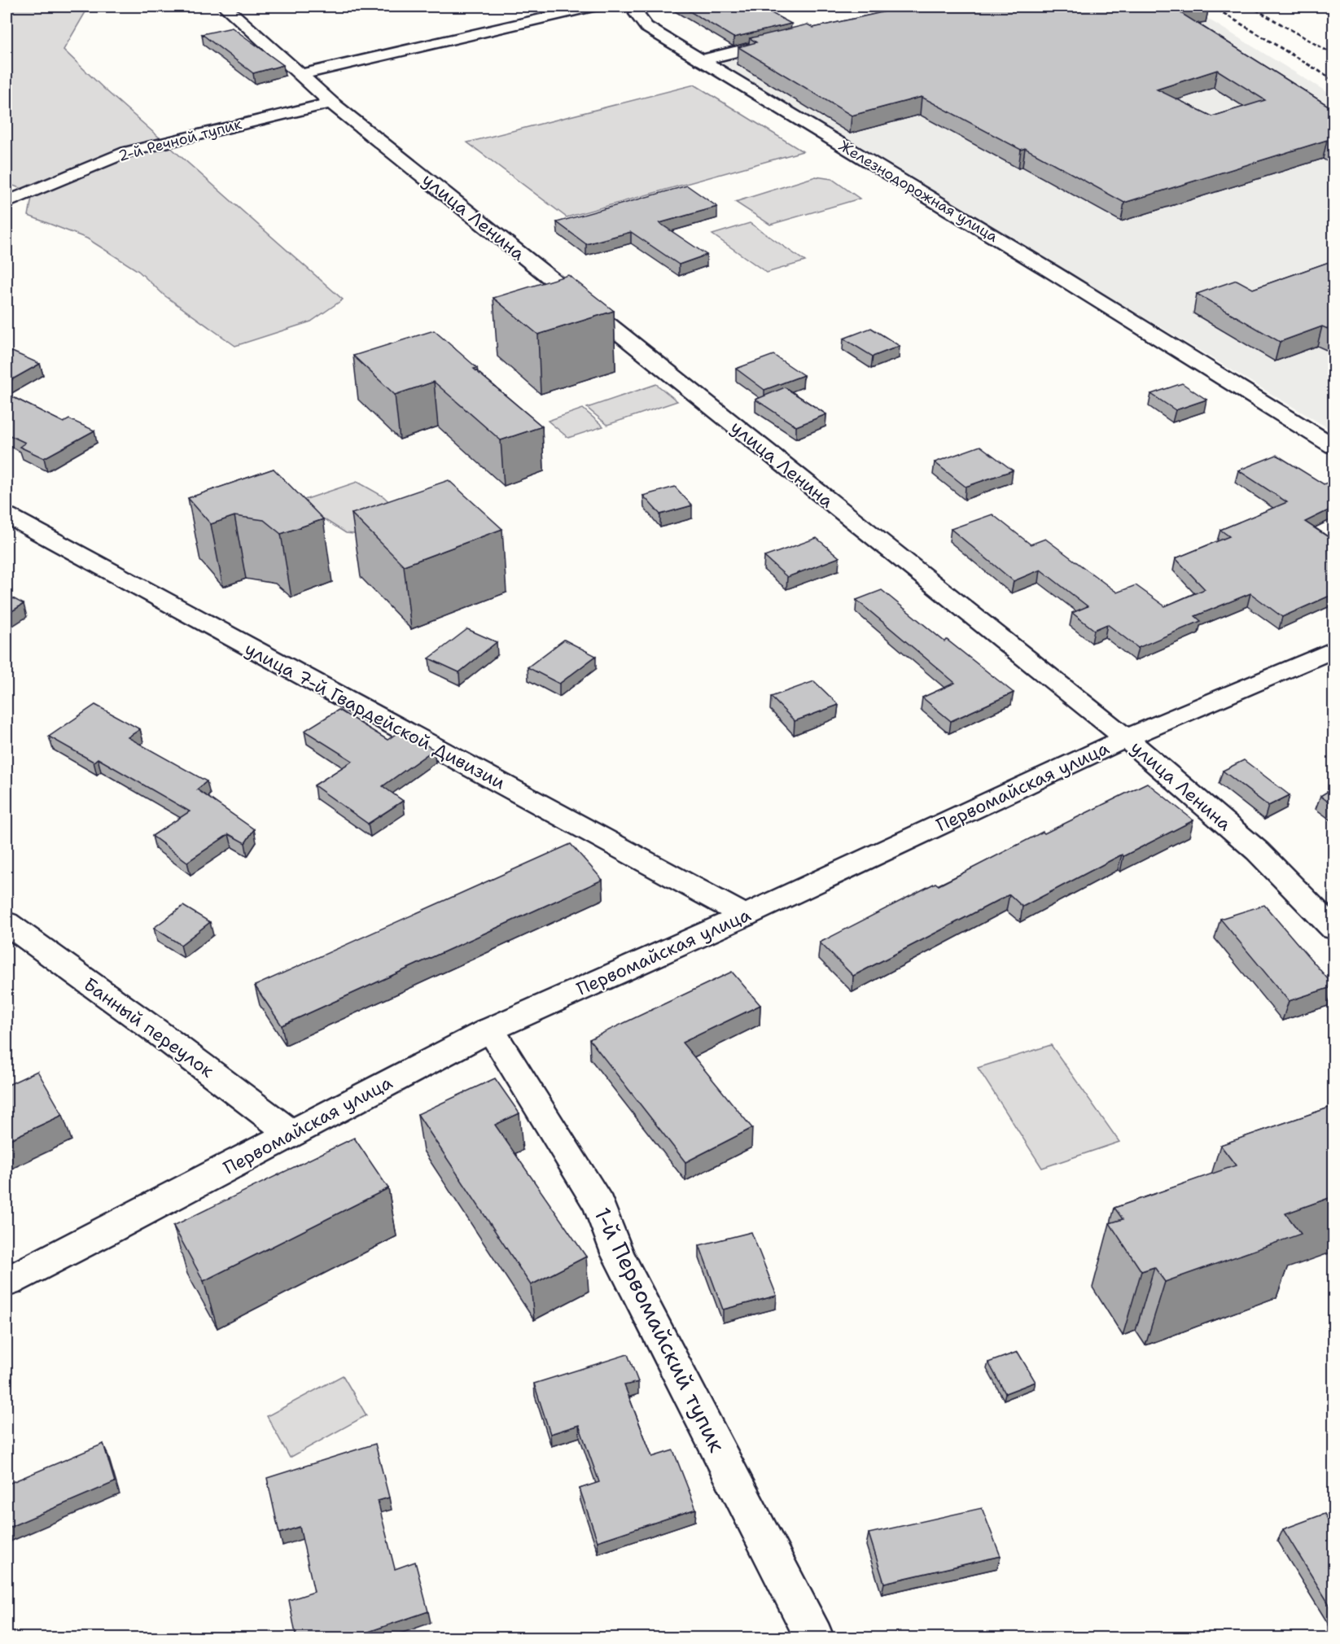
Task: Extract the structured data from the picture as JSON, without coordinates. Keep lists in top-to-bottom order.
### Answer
{
  "streets": {
    "street": [
      "2-й Речной тупик",
      "Железнодорожная улица",
      "улица Ленина",
      "улица 7-й Гвардейской Дивизии",
      "Первомайская улица",
      "Банный переулок",
      "1-й Первомайский тупик"
    ]
  },
  "crossings": [
    ["2-й Речной тупик", "улица Ленина"],
    ["улица Ленина", "Первомайская улица"],
    ["улица 7-й Гвардейской Дивизии", "Первомайская улица"],
    ["Первомайская улица", "Банный переулок"],
    ["Первомайская улица", "1-й Первомайский тупик"]
  ]
}
